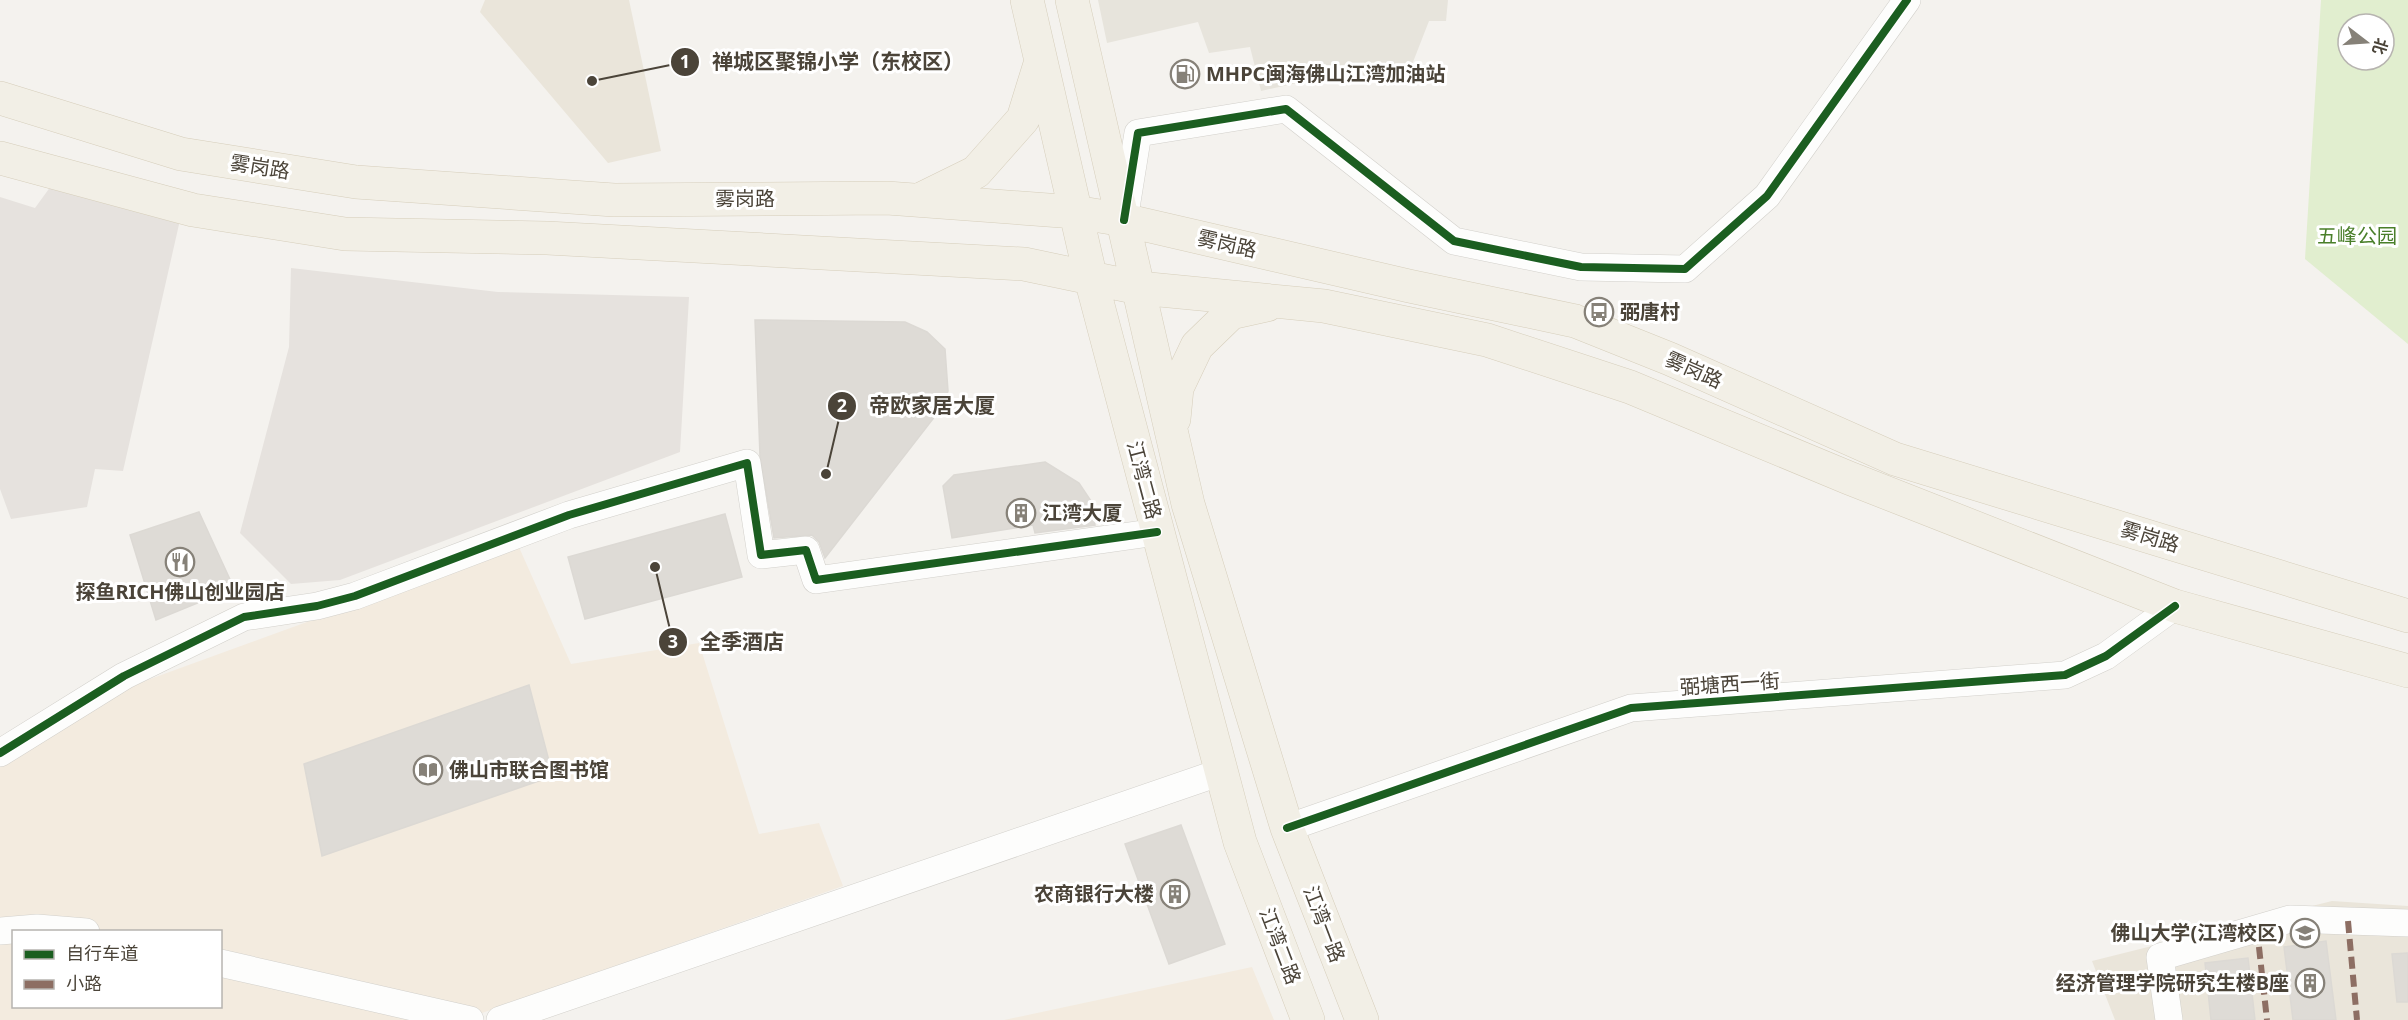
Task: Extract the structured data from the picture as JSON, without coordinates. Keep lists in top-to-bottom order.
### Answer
{
  "streets": {
    "main road": ["雾岗路", "江湾二路", "江湾一路"],
    "street": ["弼塘西一街"]
  },
  "crossings": [
    ["雾岗路", "江湾二路"],
    ["雾岗路", "弼塘西一街"],
    ["江湾二路", "弼塘西一街"],
    ["江湾二路", "江湾一路"],
    ["弼塘西一街", "江湾一路"]
  ],
  "parks": ["五峰公园"],
  "places": {
    "fuel station": ["MHPC闽海佛山江湾加油站"],
    "other": ["禅城区聚锦小学（东校区）", "帝欧家居大厦", "全季酒店"],
    "bus stop": ["弼唐村"],
    "building": ["江湾大厦", "农商银行大楼", "经济管理学院研究生楼B座"],
    "restaurant": ["探鱼RICH佛山创业园店"],
    "library": ["佛山市联合图书馆"],
    "school or university": ["佛山大学(江湾校区)"]
  },
  "legend": ["自行车道", "小路"],
  "north": "right"
}
